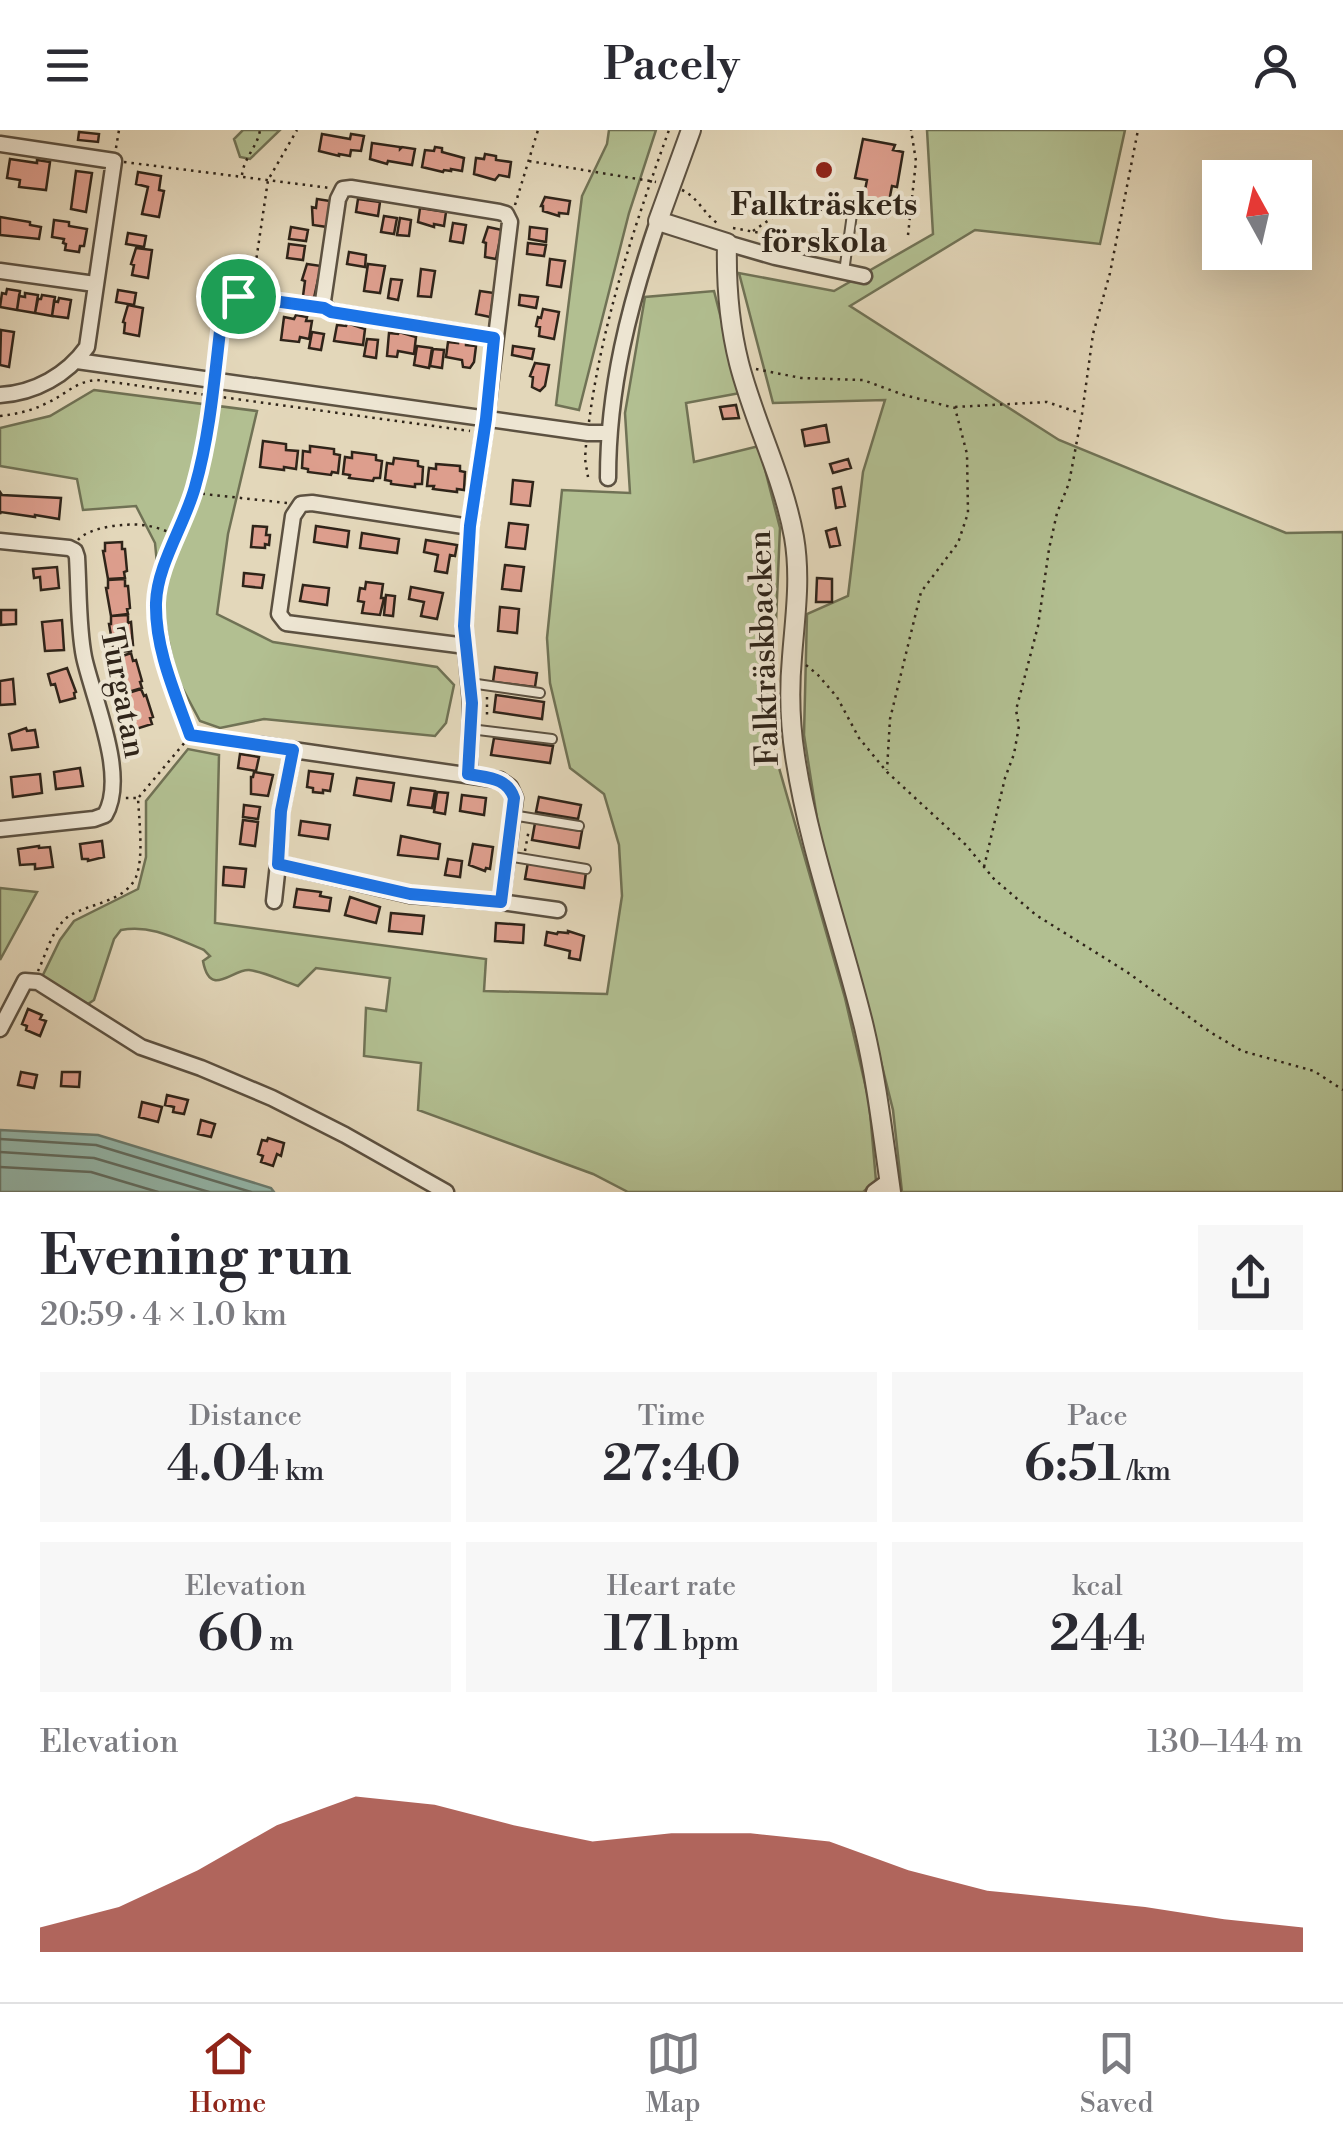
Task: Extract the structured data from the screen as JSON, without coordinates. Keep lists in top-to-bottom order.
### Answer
{
  "streets": {
    "street": ["Falkträskbacken", "Turgatan"]
  },
  "places": ["Falkträskets förskola"],
  "north": "top",
  "page": {
    "header": "Pacely",
    "heading": ["Evening run", "20:59 · 4 × 1.0 km"],
    "stats": [
      ["Distance", "4.04 km"],
      ["Time", "27:40"],
      ["Pace", "6:51 /km"],
      ["Elevation", "60 m"],
      ["Heart rate", "171 bpm"],
      ["kcal", "244"]
    ],
    "chart": ["Elevation", "130–144 m"],
    "tabs": ["Home", "Map", "Saved"]
  }
}
